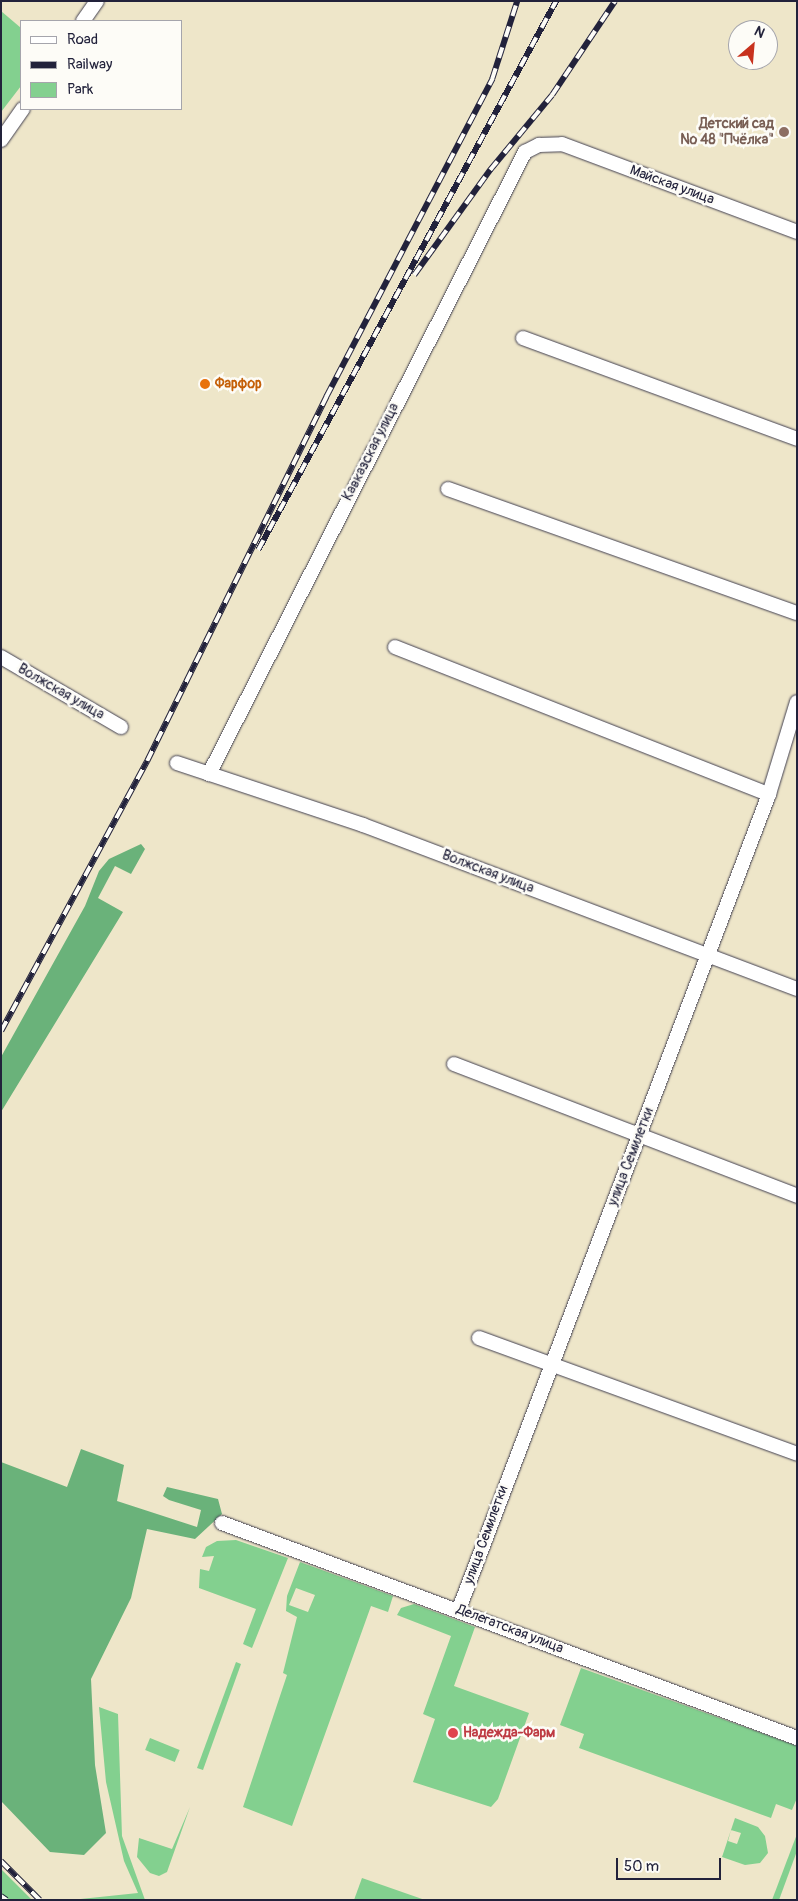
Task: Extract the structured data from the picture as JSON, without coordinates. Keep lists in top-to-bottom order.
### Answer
{
  "streets": {
    "street": [
      "Майская улица",
      "Кавказская улица",
      "Волжская улица",
      "улица Семилетки",
      "Делегатская улица"
    ]
  },
  "crossings": [
    ["Майская улица", "Кавказская улица"],
    ["Кавказская улица", "Волжская улица"],
    ["Волжская улица", "улица Семилетки"],
    ["улица Семилетки", "Делегатская улица"]
  ],
  "places": ["Детский сад № 48 \"Пчёлка\"", "Фарфор", "Надежда-Фарм"],
  "legend": ["Road", "Railway", "Park"],
  "scale_bar": "50 m",
  "north": "top right"
}
